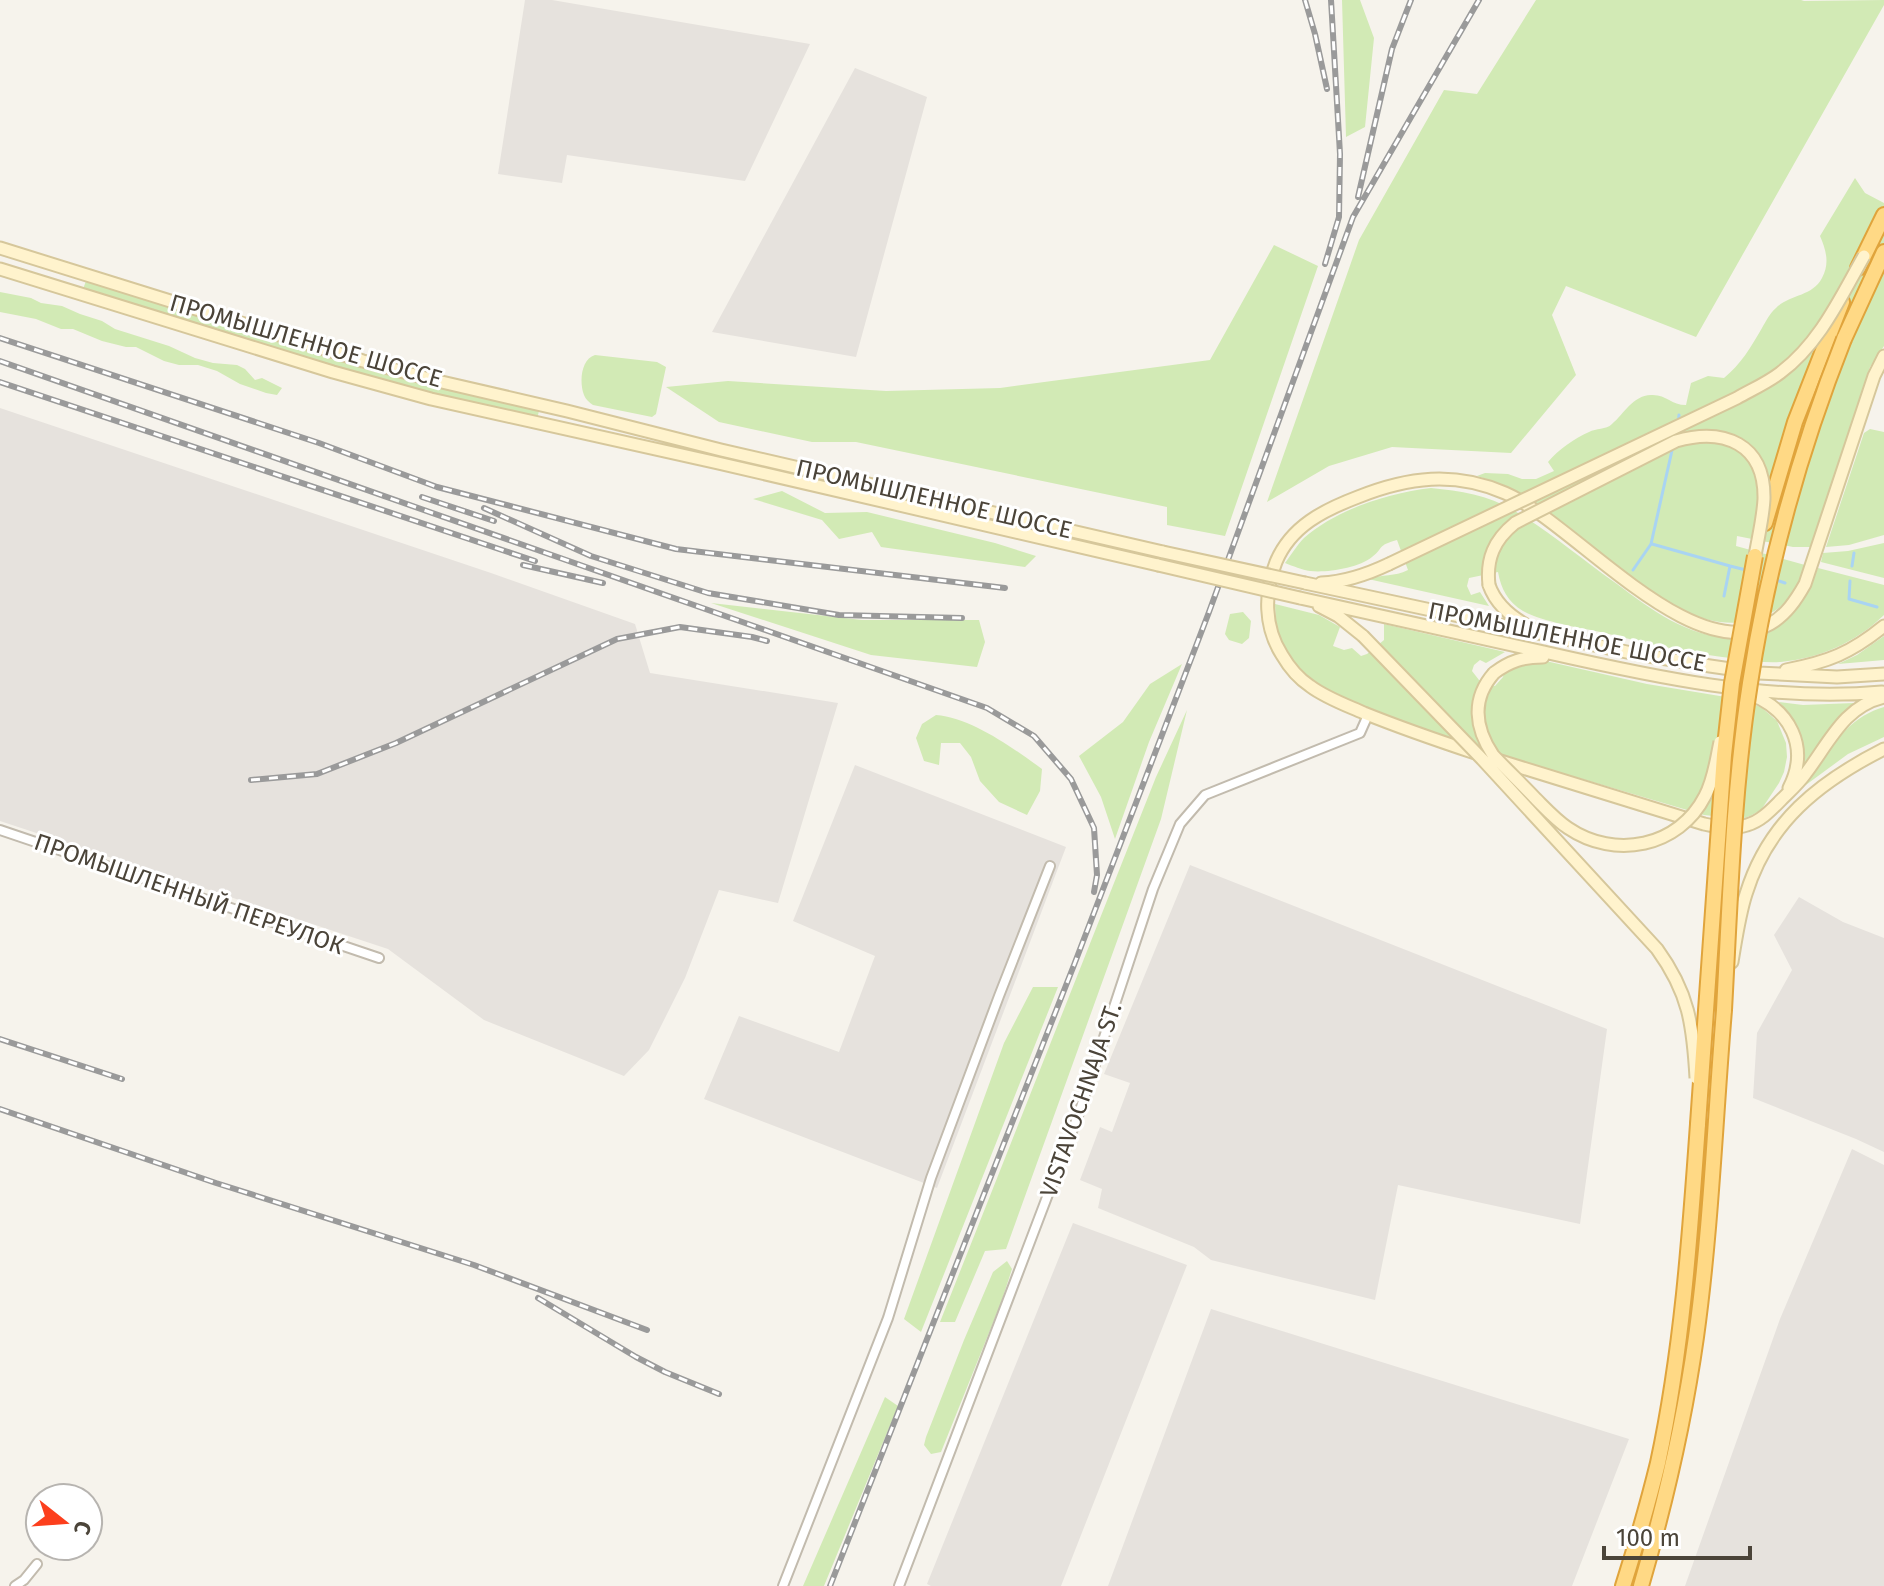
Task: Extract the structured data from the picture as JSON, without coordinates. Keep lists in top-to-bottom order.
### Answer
{
  "streets": {
    "main road": ["ПРОМЫШЛЕННОЕ ШОССЕ"],
    "street": ["ПРОМЫШЛЕННЫЙ ПЕРЕУЛОК", "VISTAVOCHNAJA ST."]
  },
  "scale_bar": "100 m",
  "north": "right"
}
